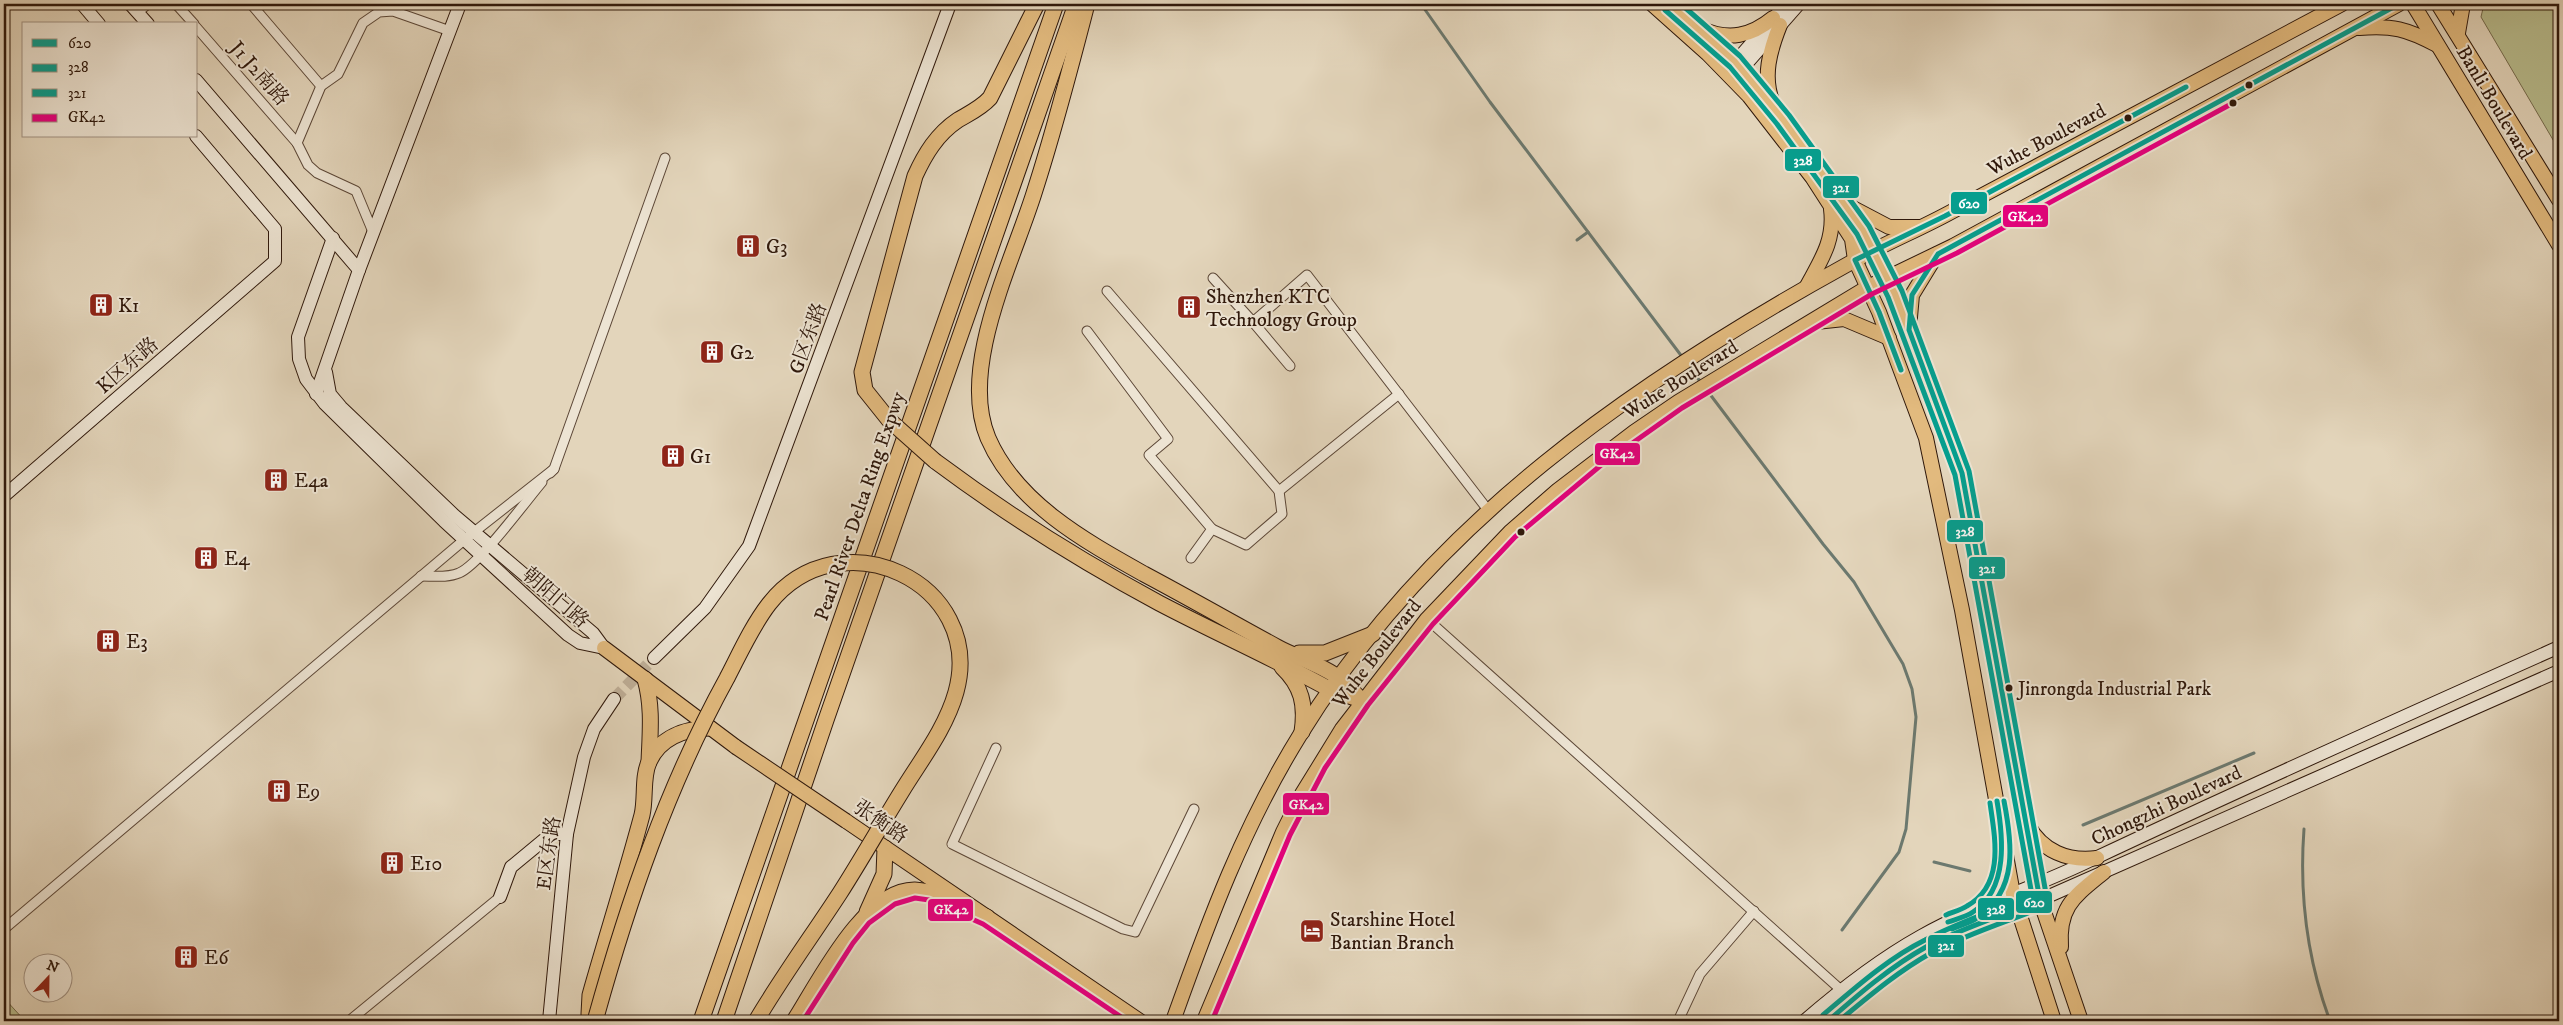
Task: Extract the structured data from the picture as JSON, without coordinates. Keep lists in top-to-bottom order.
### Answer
{
  "streets": {
    "highway": ["Pearl River Delta Ring Expwy"],
    "main road": ["Banli Boulevard", "Wuhe Boulevard", "张衡路"],
    "street": [
      "J1 J2南路",
      "G区东路",
      "K区东路",
      "朝阳门路",
      "Chongzhi Boulevard",
      "E区东路"
    ]
  },
  "crossings": [
    ["朝阳门路", "张衡路"]
  ],
  "places": {
    "building": [
      "G3",
      "K1",
      "Shenzhen KTC Technology Group",
      "G2",
      "G1",
      "E4a",
      "E4",
      "E3",
      "E9",
      "E10",
      "E6"
    ],
    "other": ["Jinrongda Industrial Park"],
    "hotel": ["Starshine Hotel Bantian Branch"]
  },
  "lines": [
    "transit line 620",
    "transit line 321",
    "transit line 328",
    "transit line GK42"
  ],
  "legend": [
    "620",
    "328",
    "321",
    "GK42"
  ],
  "north": "top"
}
